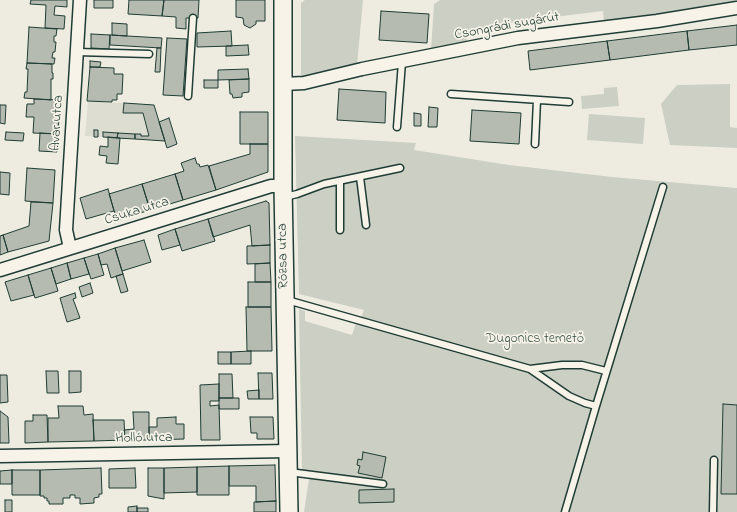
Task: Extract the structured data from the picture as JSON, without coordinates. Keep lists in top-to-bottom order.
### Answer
{
  "streets": {
    "street": [
      "Csongrádi sugárút",
      "Avar utca",
      "Csuka utca",
      "Rózsa utca",
      "Holló utca"
    ]
  },
  "crossings": [
    ["Csongrádi sugárút", "Rózsa utca"],
    ["Avar utca", "Csuka utca"],
    ["Csuka utca", "Rózsa utca"],
    ["Rózsa utca", "Holló utca"]
  ],
  "parks": ["Dugonics temető"]
}
